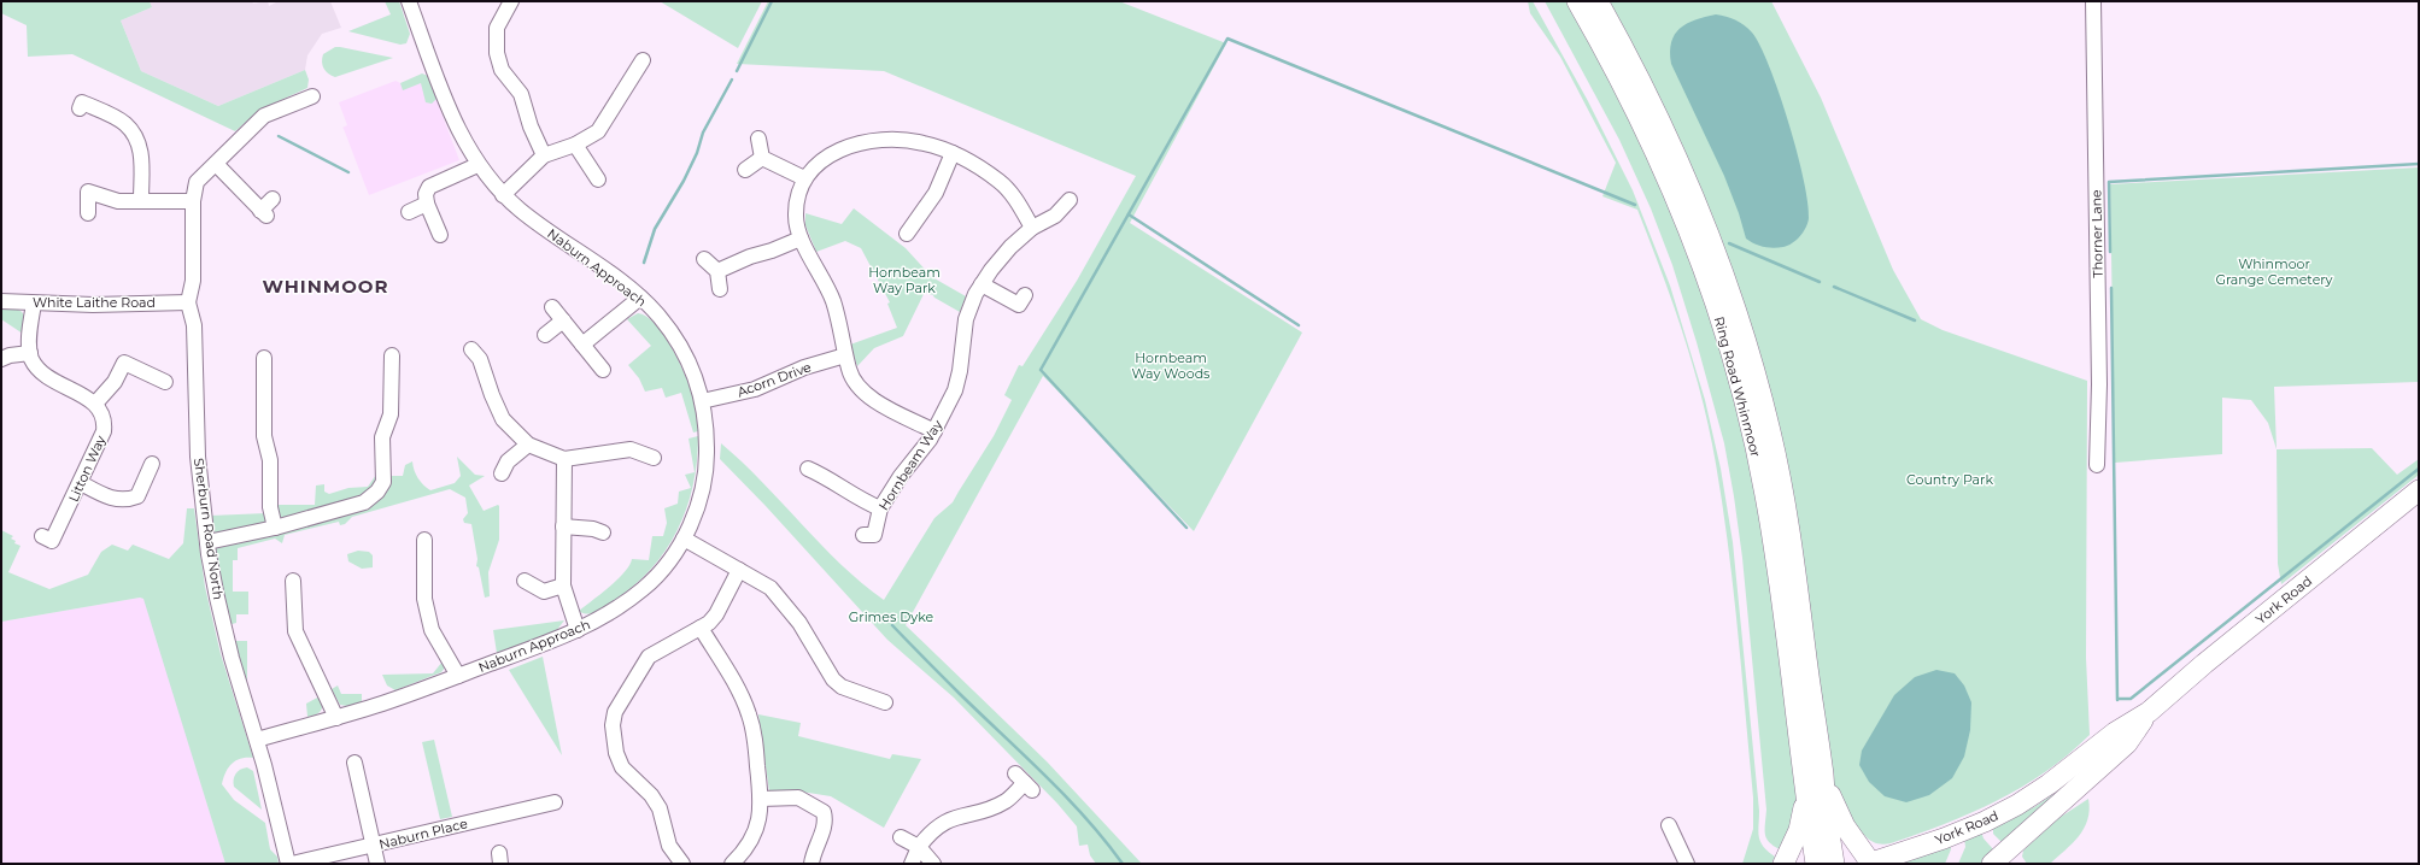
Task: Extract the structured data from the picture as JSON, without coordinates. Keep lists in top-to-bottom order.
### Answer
{
  "streets": {
    "highway": ["Ring Road Whinmoor", "York Road"],
    "street": [
      "Thorner Lane",
      "Naburn Approach",
      "White Laithe Road",
      "Acorn Drive",
      "Hornbeam Way",
      "Litton Way",
      "Sherburn Road North",
      "Naburn Place"
    ]
  },
  "crossings": [
    ["Naburn Approach", "Acorn Drive"],
    ["Naburn Approach", "Sherburn Road North"],
    ["White Laithe Road", "Sherburn Road North"],
    ["Ring Road Whinmoor", "York Road"]
  ],
  "districts": ["WHINMOOR"],
  "parks": [
    "Whinmoor Grange Cemetery",
    "Hornbeam Way Park",
    "Hornbeam Way Woods",
    "Country Park",
    "Grimes Dyke"
  ]
}
